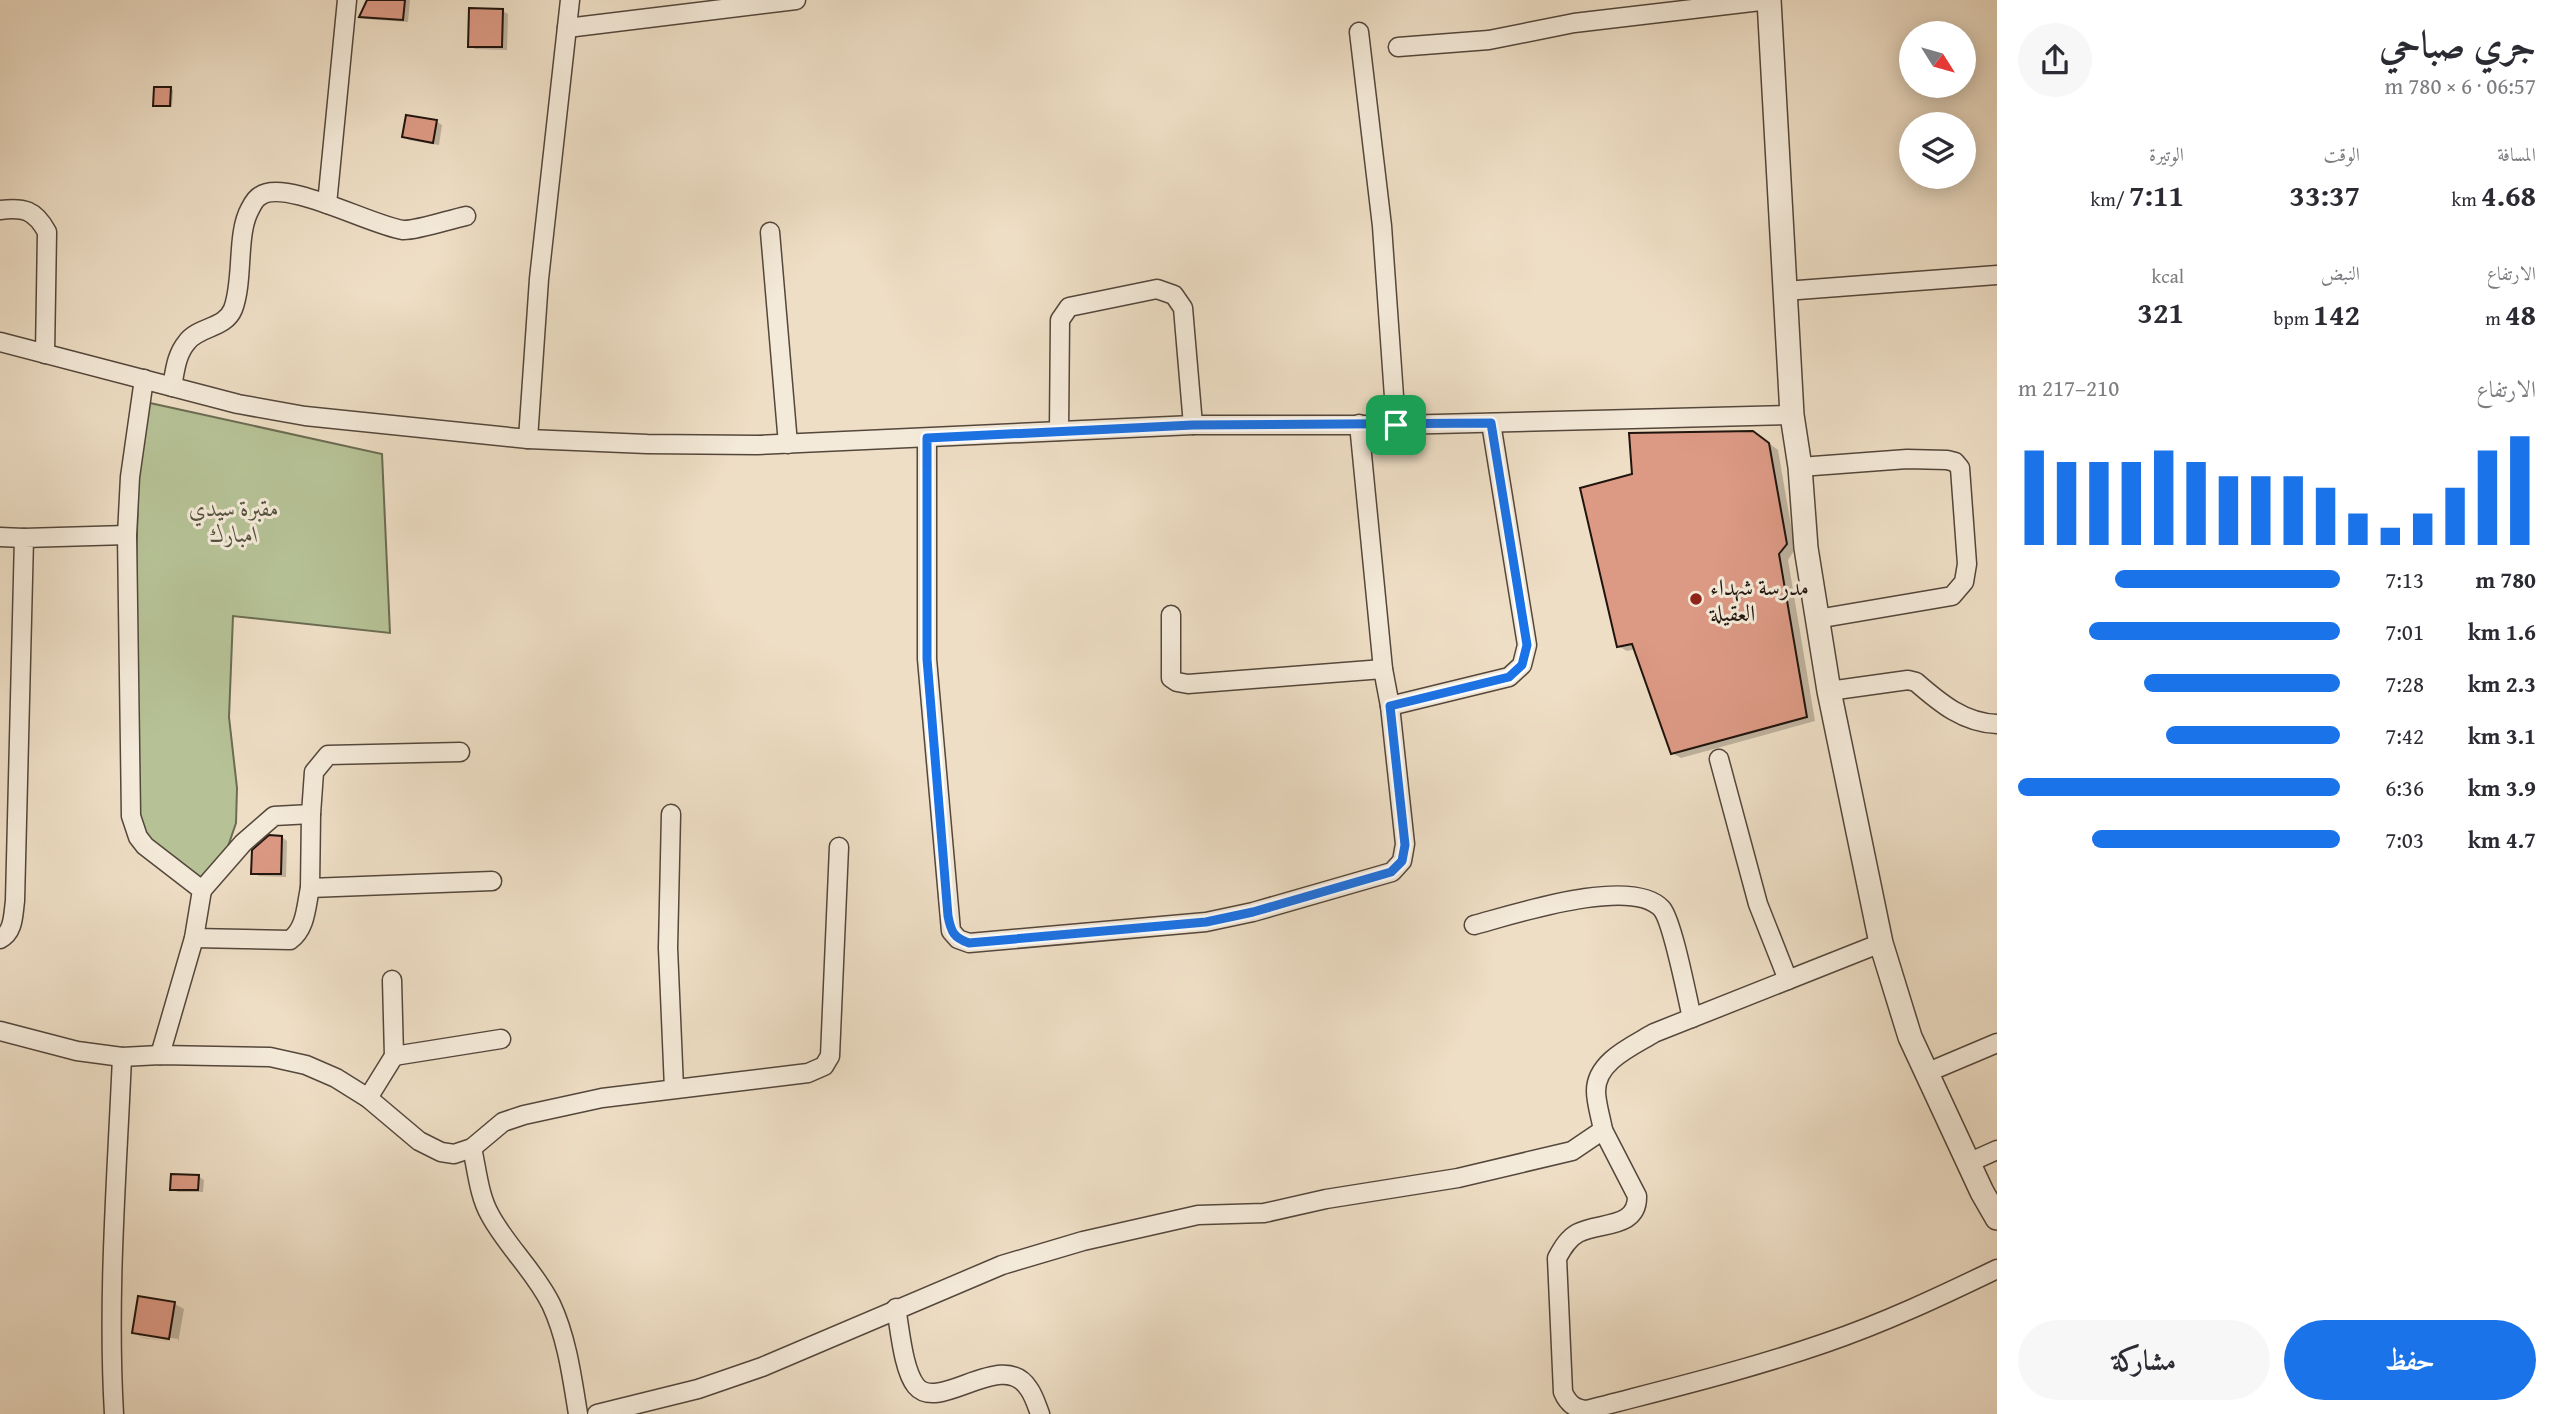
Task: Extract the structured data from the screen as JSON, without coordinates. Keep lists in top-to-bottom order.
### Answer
{
  "parks": ["مقبرة سيدي امبارك"],
  "places": ["مدرسة شهداء العقيلة"],
  "north": "bottom right",
  "page": {
    "heading": ["جري صباحي", "06:57 · 6 × 780 m"],
    "stats": [
      ["المسافة", "4.68 km"],
      ["الوقت", "33:37"],
      ["الوتيرة", "7:11 /km"],
      ["الارتفاع", "48 m"],
      ["النبض", "142 bpm"],
      ["kcal", "321"]
    ],
    "chart": ["الارتفاع", "210–217 m"],
    "list": [
      {
        "name": "780 m",
        "note": "7:13"
      },
      {
        "name": "1.6 km",
        "note": "7:01"
      },
      {
        "name": "2.3 km",
        "note": "7:28"
      },
      {
        "name": "3.1 km",
        "note": "7:42"
      },
      {
        "name": "3.9 km",
        "note": "6:36"
      },
      {
        "name": "4.7 km",
        "note": "7:03"
      }
    ],
    "buttons": ["حفظ", "مشاركة"]
  }
}
